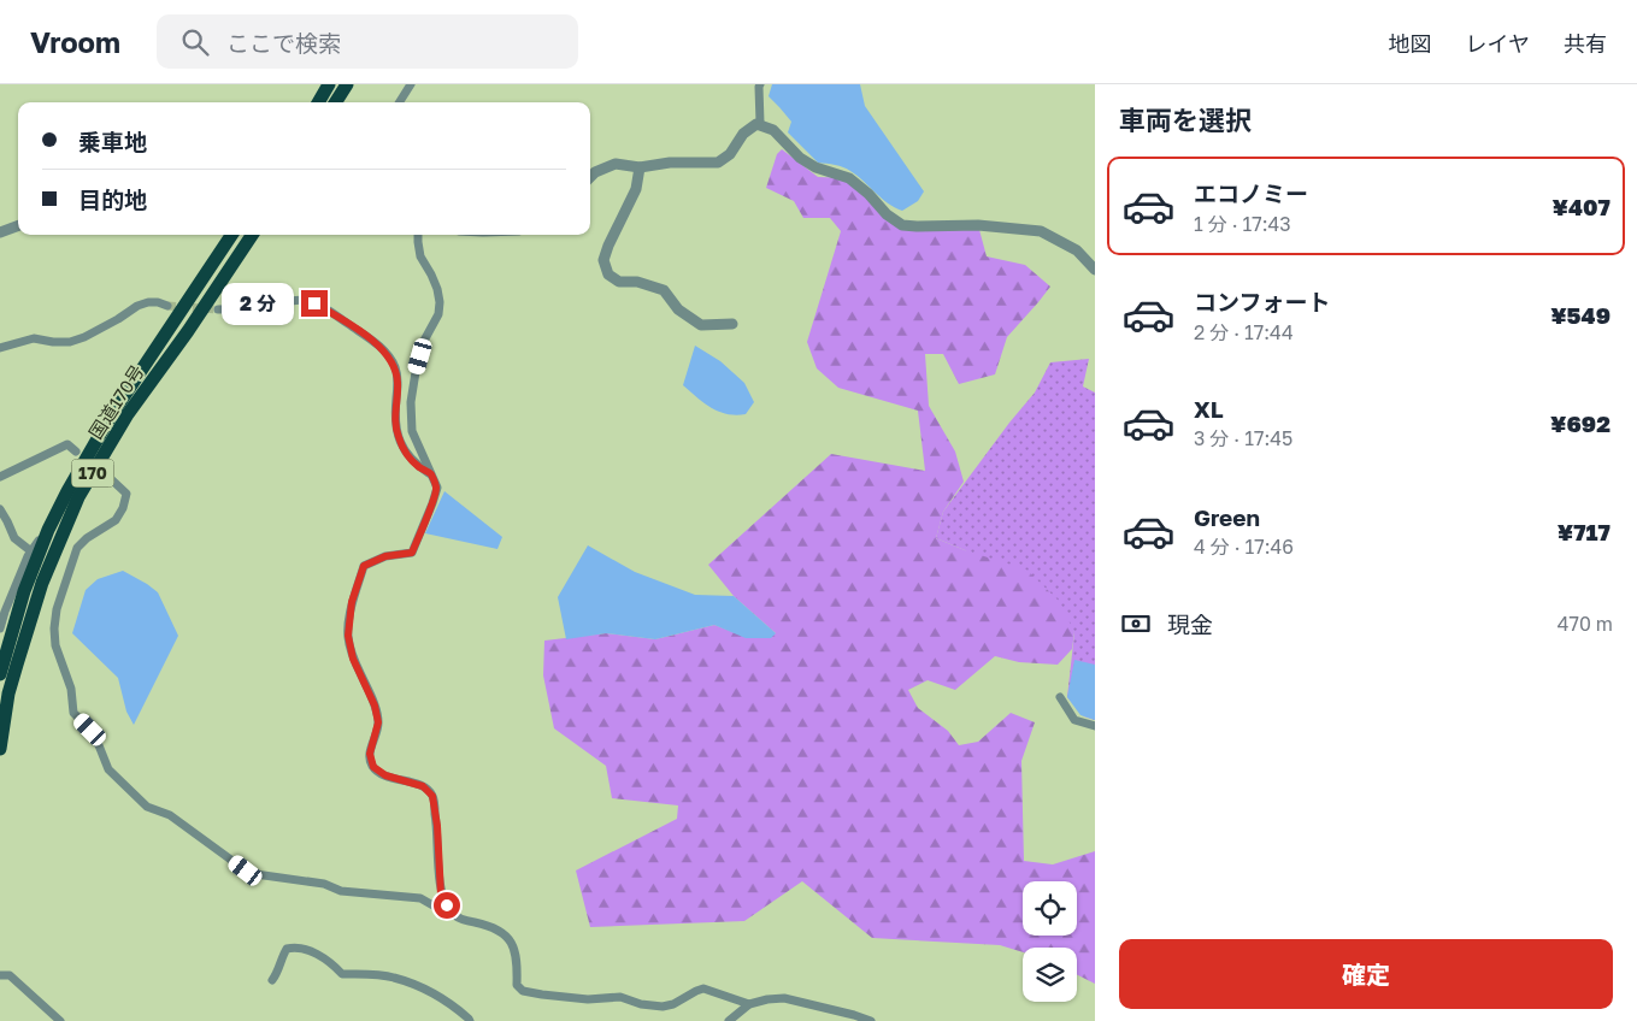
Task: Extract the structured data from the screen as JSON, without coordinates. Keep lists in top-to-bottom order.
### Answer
{
  "streets": {
    "highway": ["国道170号", "170"]
  },
  "page": {
    "header": "Vroom",
    "search": "ここで検索",
    "nav": ["地図", "レイヤ", "共有"],
    "heading": "車両を選択",
    "banner": ["乗車地", "目的地"],
    "list": [
      {
        "name": "エコノミー",
        "note": "1 分 · 17:43",
        "value": "¥407"
      },
      {
        "name": "コンフォート",
        "note": "2 分 · 17:44",
        "value": "¥549"
      },
      {
        "name": "XL",
        "note": "3 分 · 17:45",
        "value": "¥692"
      },
      {
        "name": "Green",
        "note": "4 分 · 17:46",
        "value": "¥717"
      }
    ],
    "bubble": "2 分",
    "pay": ["現金", "470 m"],
    "buttons": "確定"
  }
}
